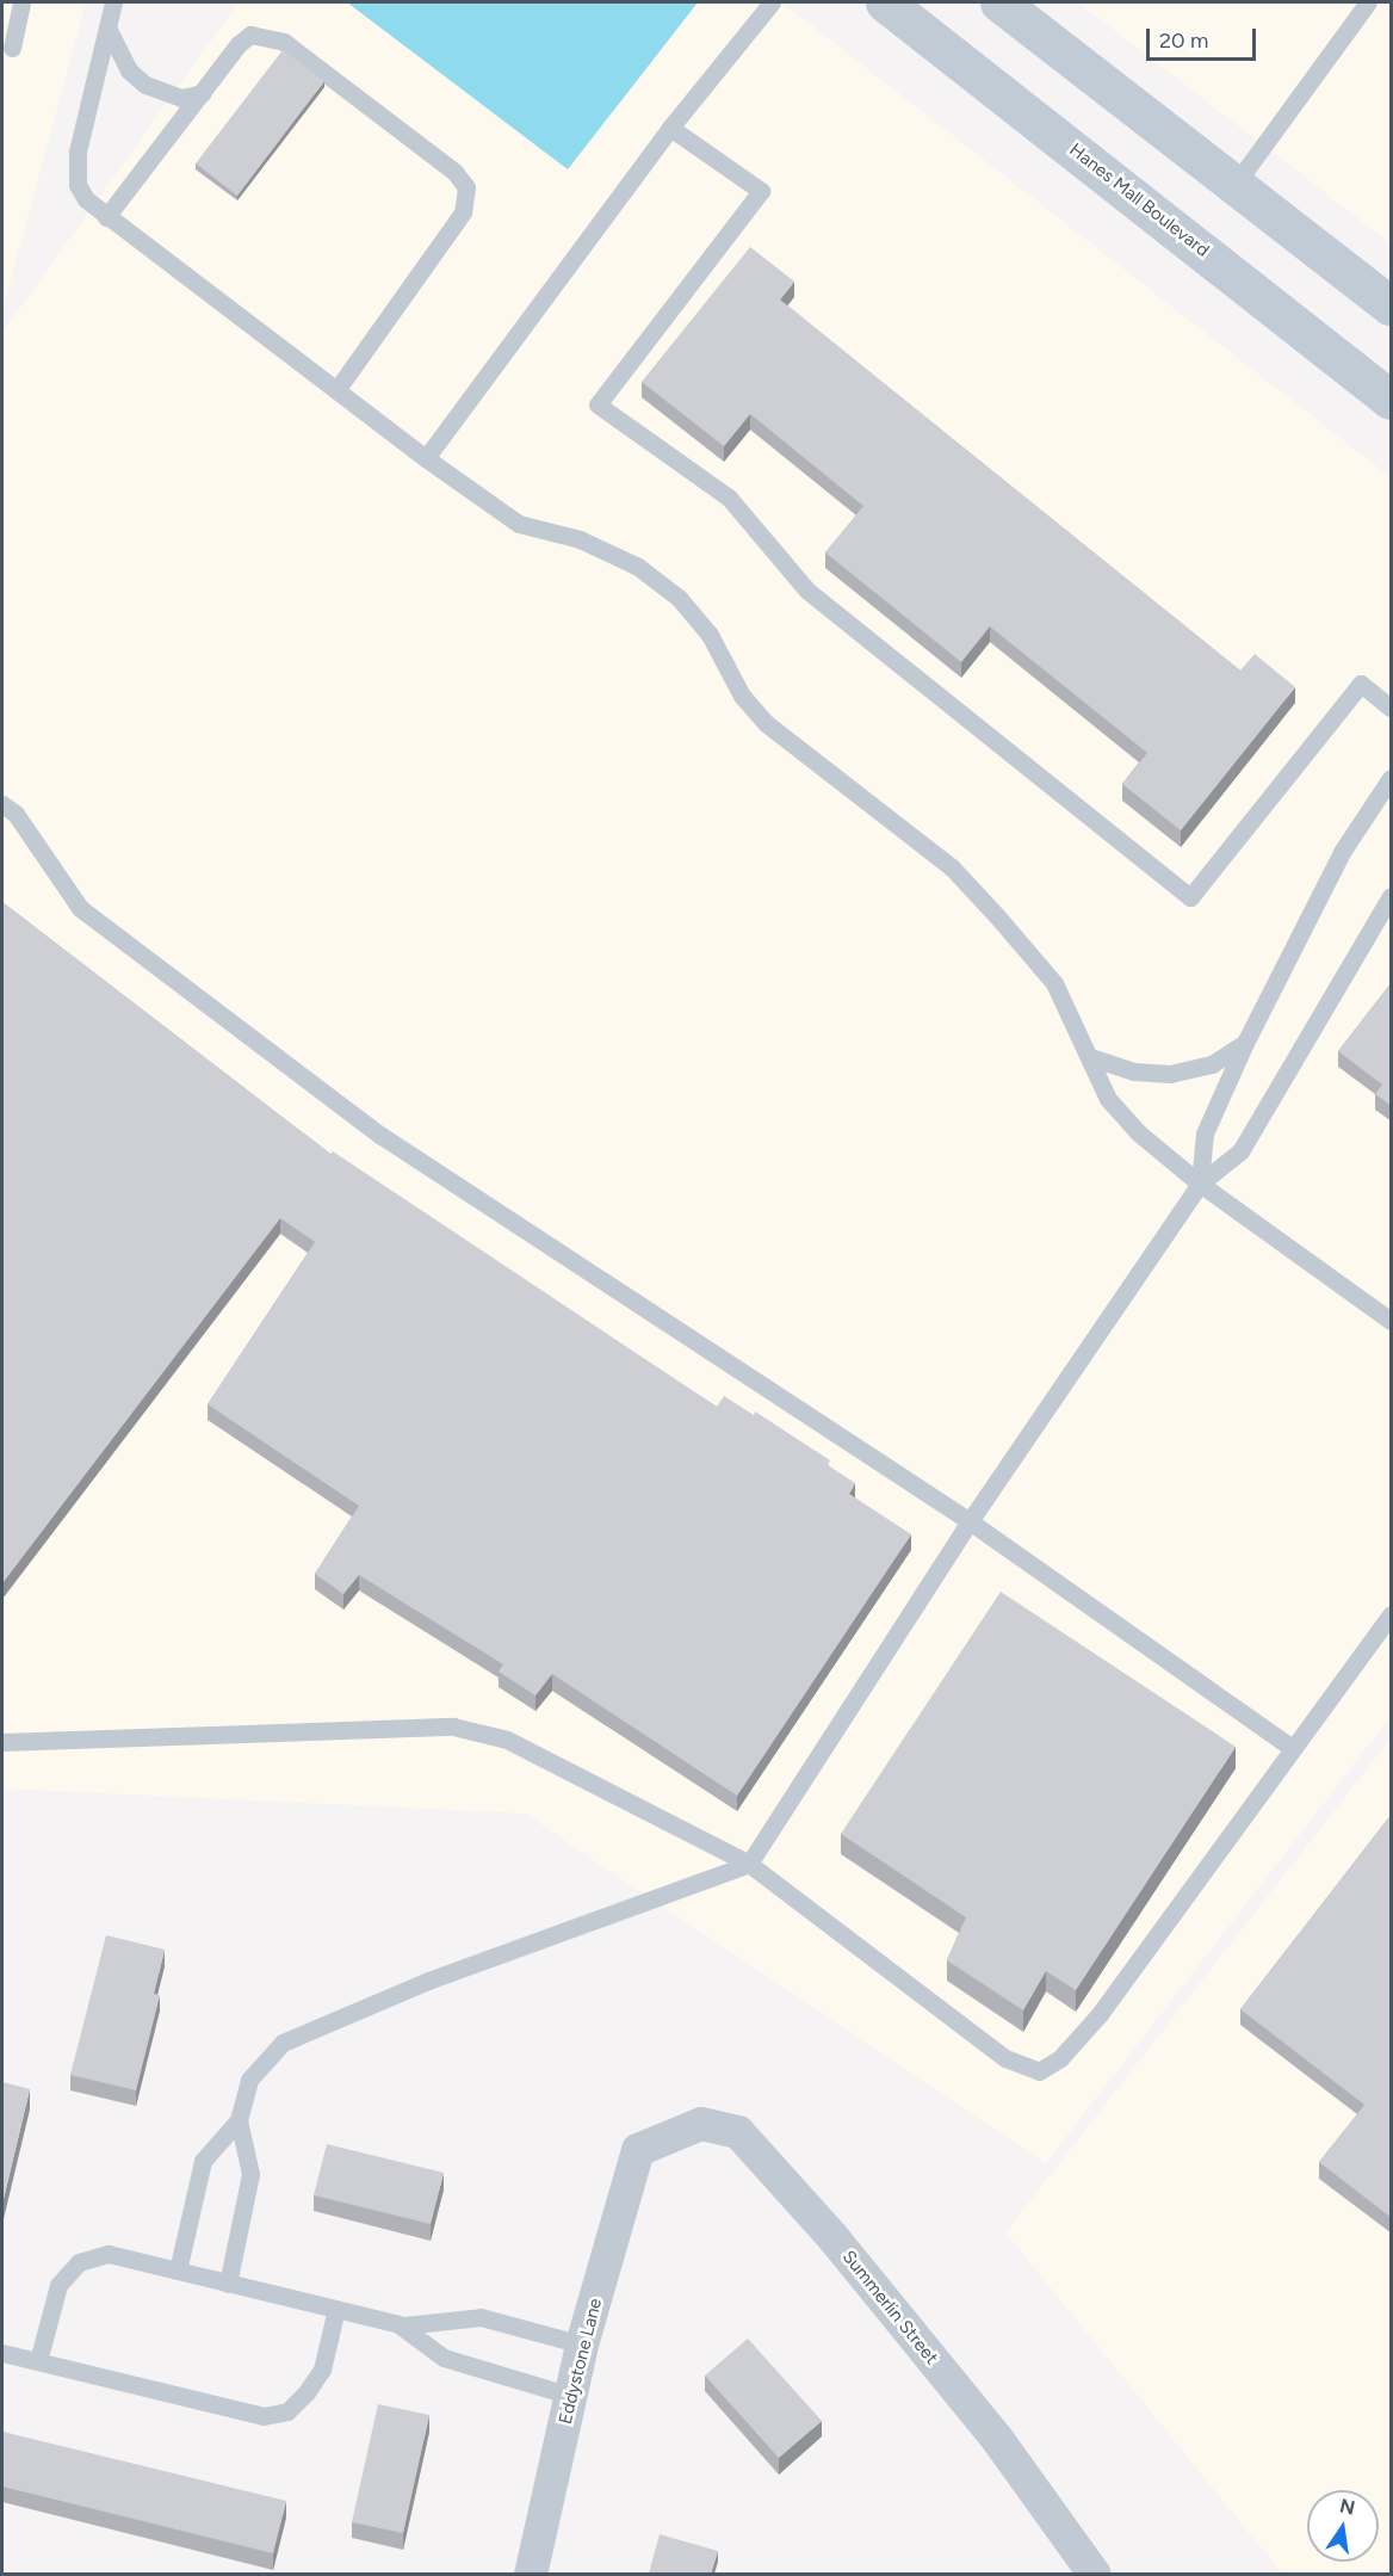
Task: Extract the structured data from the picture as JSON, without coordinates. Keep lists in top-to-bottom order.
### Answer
{
  "streets": {
    "main road": ["Hanes Mall Boulevard"],
    "street": ["Summerlin Street", "Eddystone Lane"]
  },
  "crossings": [
    ["Summerlin Street", "Eddystone Lane"]
  ],
  "scale_bar": "20 m",
  "north": "top"
}
